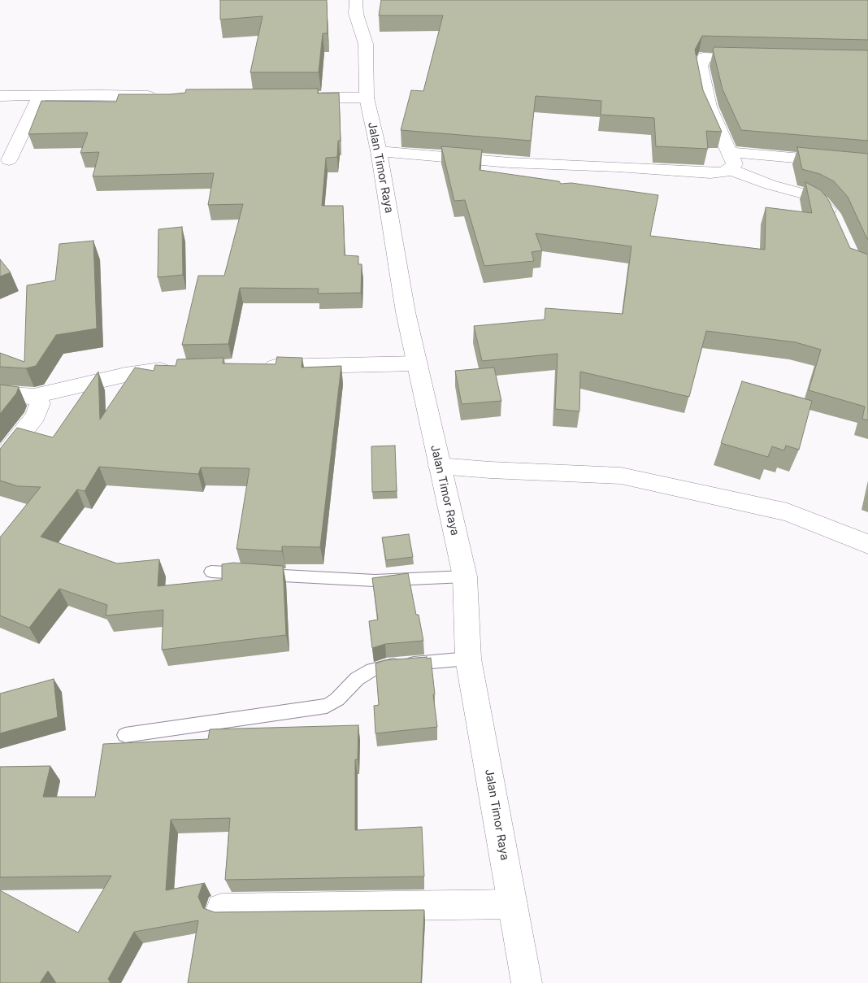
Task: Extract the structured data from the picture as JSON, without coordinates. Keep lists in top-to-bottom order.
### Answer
{
  "streets": {
    "main road": ["Jalan Timor Raya"]
  }
}
